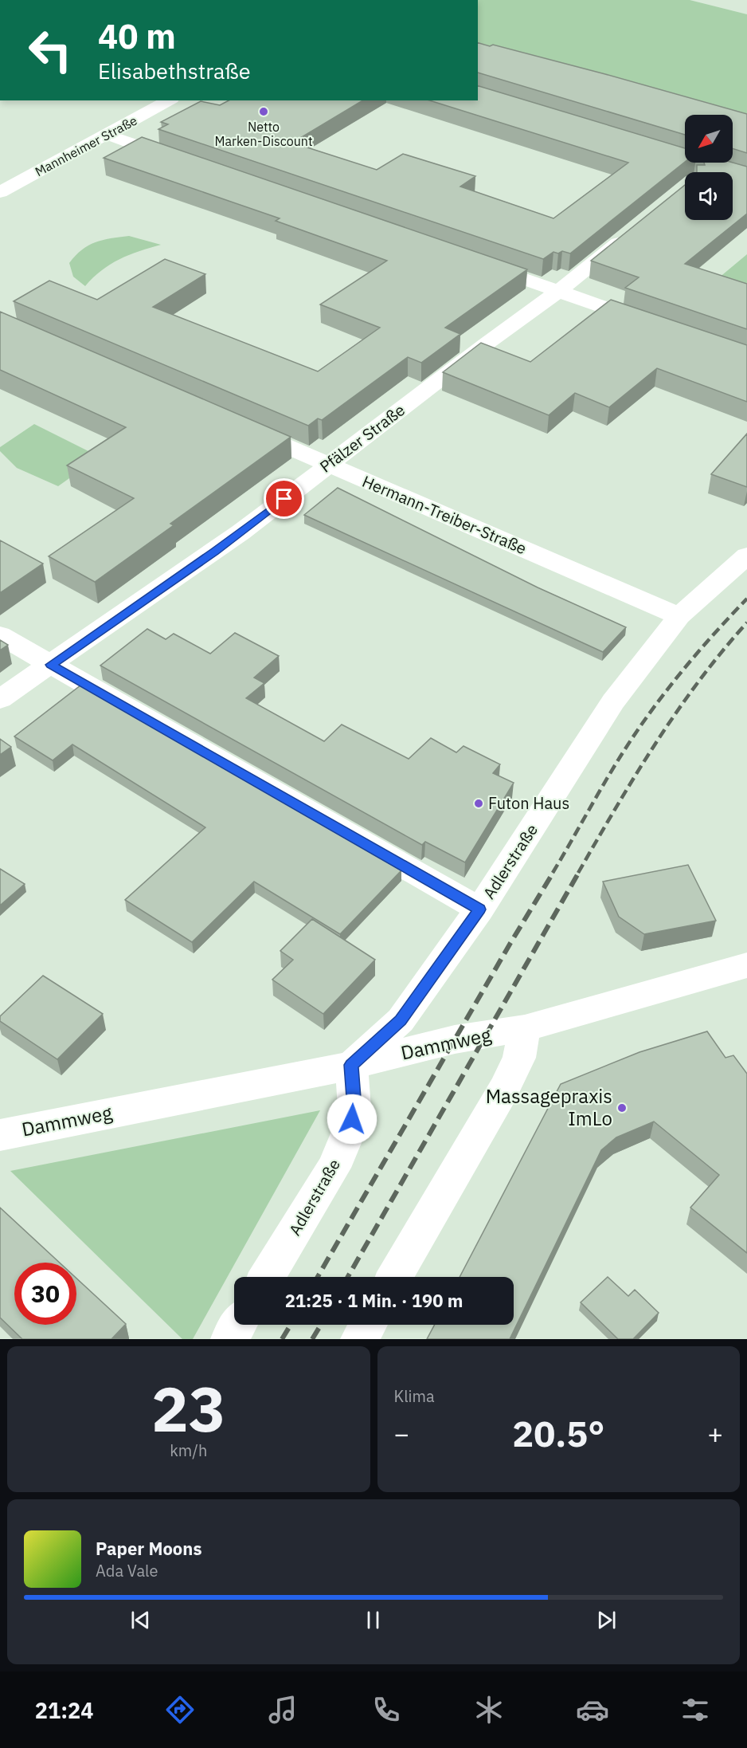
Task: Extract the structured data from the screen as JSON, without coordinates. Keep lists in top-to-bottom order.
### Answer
{
  "streets": {
    "street": [
      "Mannheimer Straße",
      "Pfälzer Straße",
      "Hermann-Treiber-Straße",
      "Adlerstraße",
      "Dammweg"
    ]
  },
  "crossings": [
    ["Pfälzer Straße", "Hermann-Treiber-Straße"],
    ["Hermann-Treiber-Straße", "Adlerstraße"],
    ["Adlerstraße", "Dammweg"]
  ],
  "places": ["Netto Marken-Discount", "Futon Haus", "Massagepraxis ImLo"],
  "north": "bottom left",
  "page": {
    "turn": ["40 m", "Elisabethstraße"],
    "limit": "30",
    "trip": "21:25 · 1 Min. · 190 m",
    "tile": [
      ["23", "km/h"],
      "Klima"
    ],
    "heat": ["−", "20.5°", "+"],
    "song": ["Paper Moons", "Ada Vale"],
    "tabs": "21:24"
  }
}
